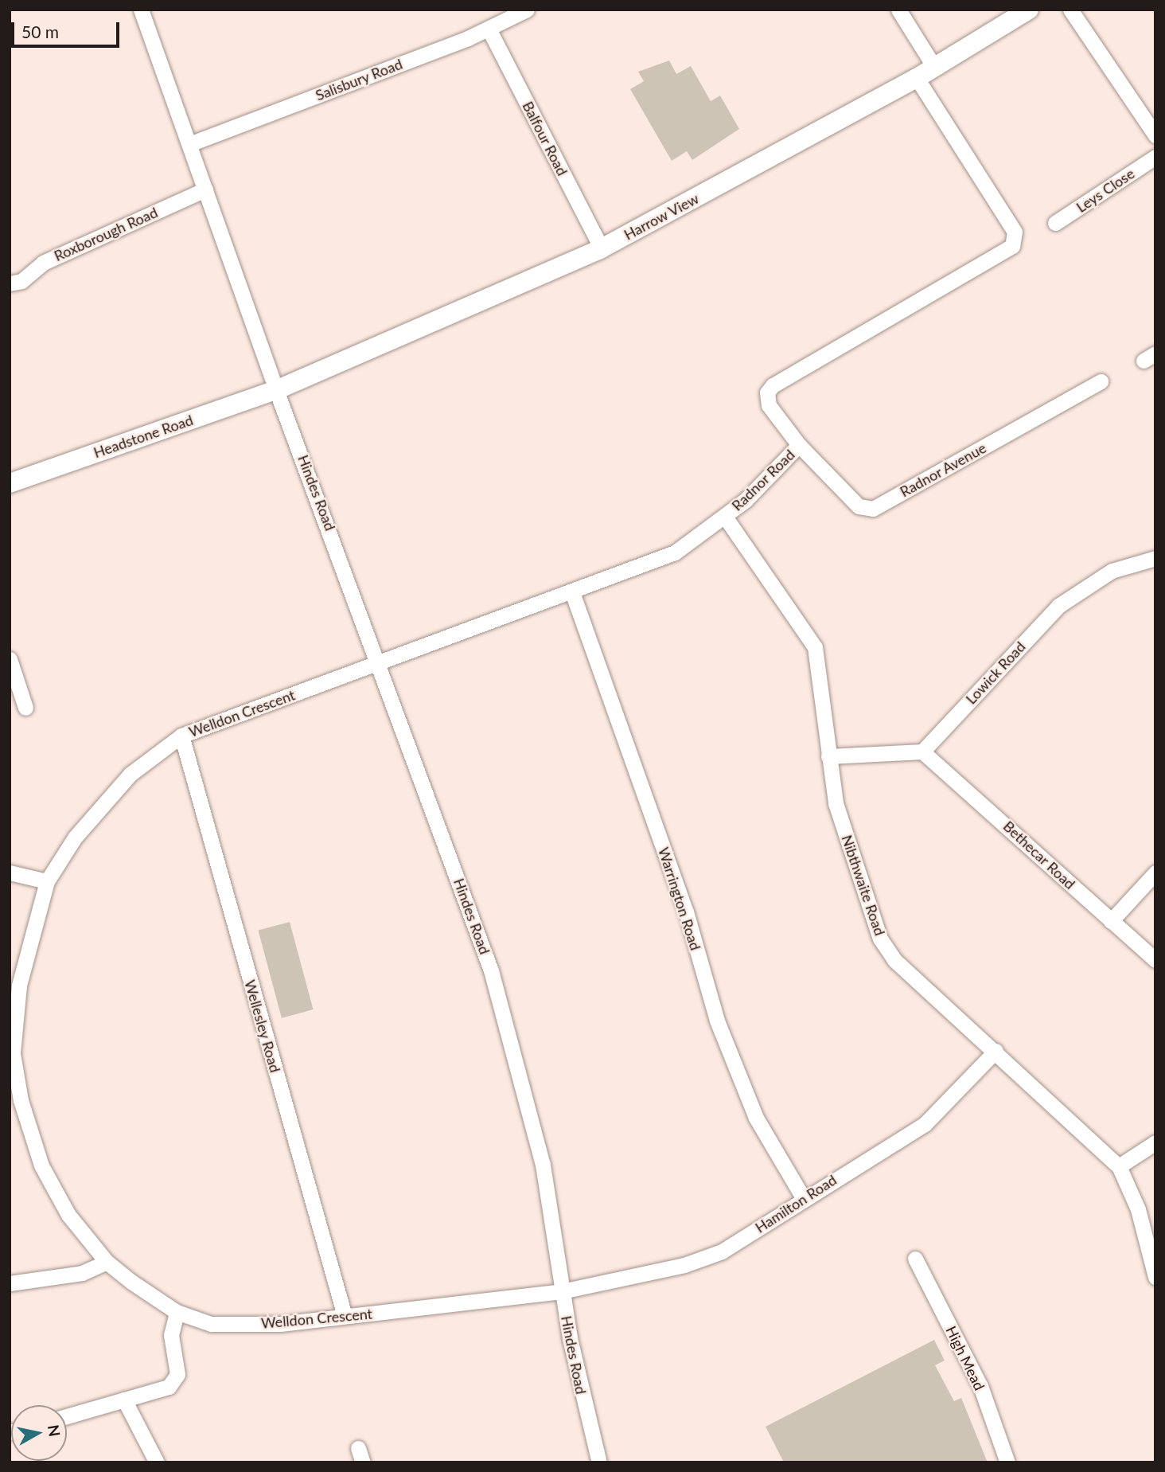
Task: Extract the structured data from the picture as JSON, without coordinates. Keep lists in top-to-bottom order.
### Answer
{
  "streets": {
    "street": [
      "Salisbury Road",
      "Balfour Road",
      "Leys Close",
      "Harrow View",
      "Roxborough Road",
      "Headstone Road",
      "Radnor Avenue",
      "Radnor Road",
      "Hindes Road",
      "Lowick Road",
      "Welldon Crescent",
      "Bethecar Road",
      "Nibthwaite Road",
      "Warrington Road",
      "Wellesley Road",
      "Hamilton Road",
      "High Mead"
    ]
  },
  "crossings": [
    ["Salisbury Road", "Balfour Road"],
    ["Salisbury Road", "Hindes Road"],
    ["Balfour Road", "Harrow View"],
    ["Harrow View", "Headstone Road"],
    ["Harrow View", "Radnor Road"],
    ["Harrow View", "Hindes Road"],
    ["Roxborough Road", "Hindes Road"],
    ["Headstone Road", "Hindes Road"],
    ["Radnor Avenue", "Radnor Road"],
    ["Radnor Road", "Hindes Road"],
    ["Radnor Road", "Welldon Crescent"],
    ["Radnor Road", "Nibthwaite Road"],
    ["Radnor Road", "Warrington Road"],
    ["Hindes Road", "Welldon Crescent"],
    ["Hindes Road", "Hamilton Road"],
    ["Lowick Road", "Bethecar Road"],
    ["Welldon Crescent", "Wellesley Road"],
    ["Welldon Crescent", "Hamilton Road"],
    ["Nibthwaite Road", "Hamilton Road"],
    ["Warrington Road", "Hamilton Road"]
  ],
  "scale_bar": "50 m",
  "north": "right"
}
